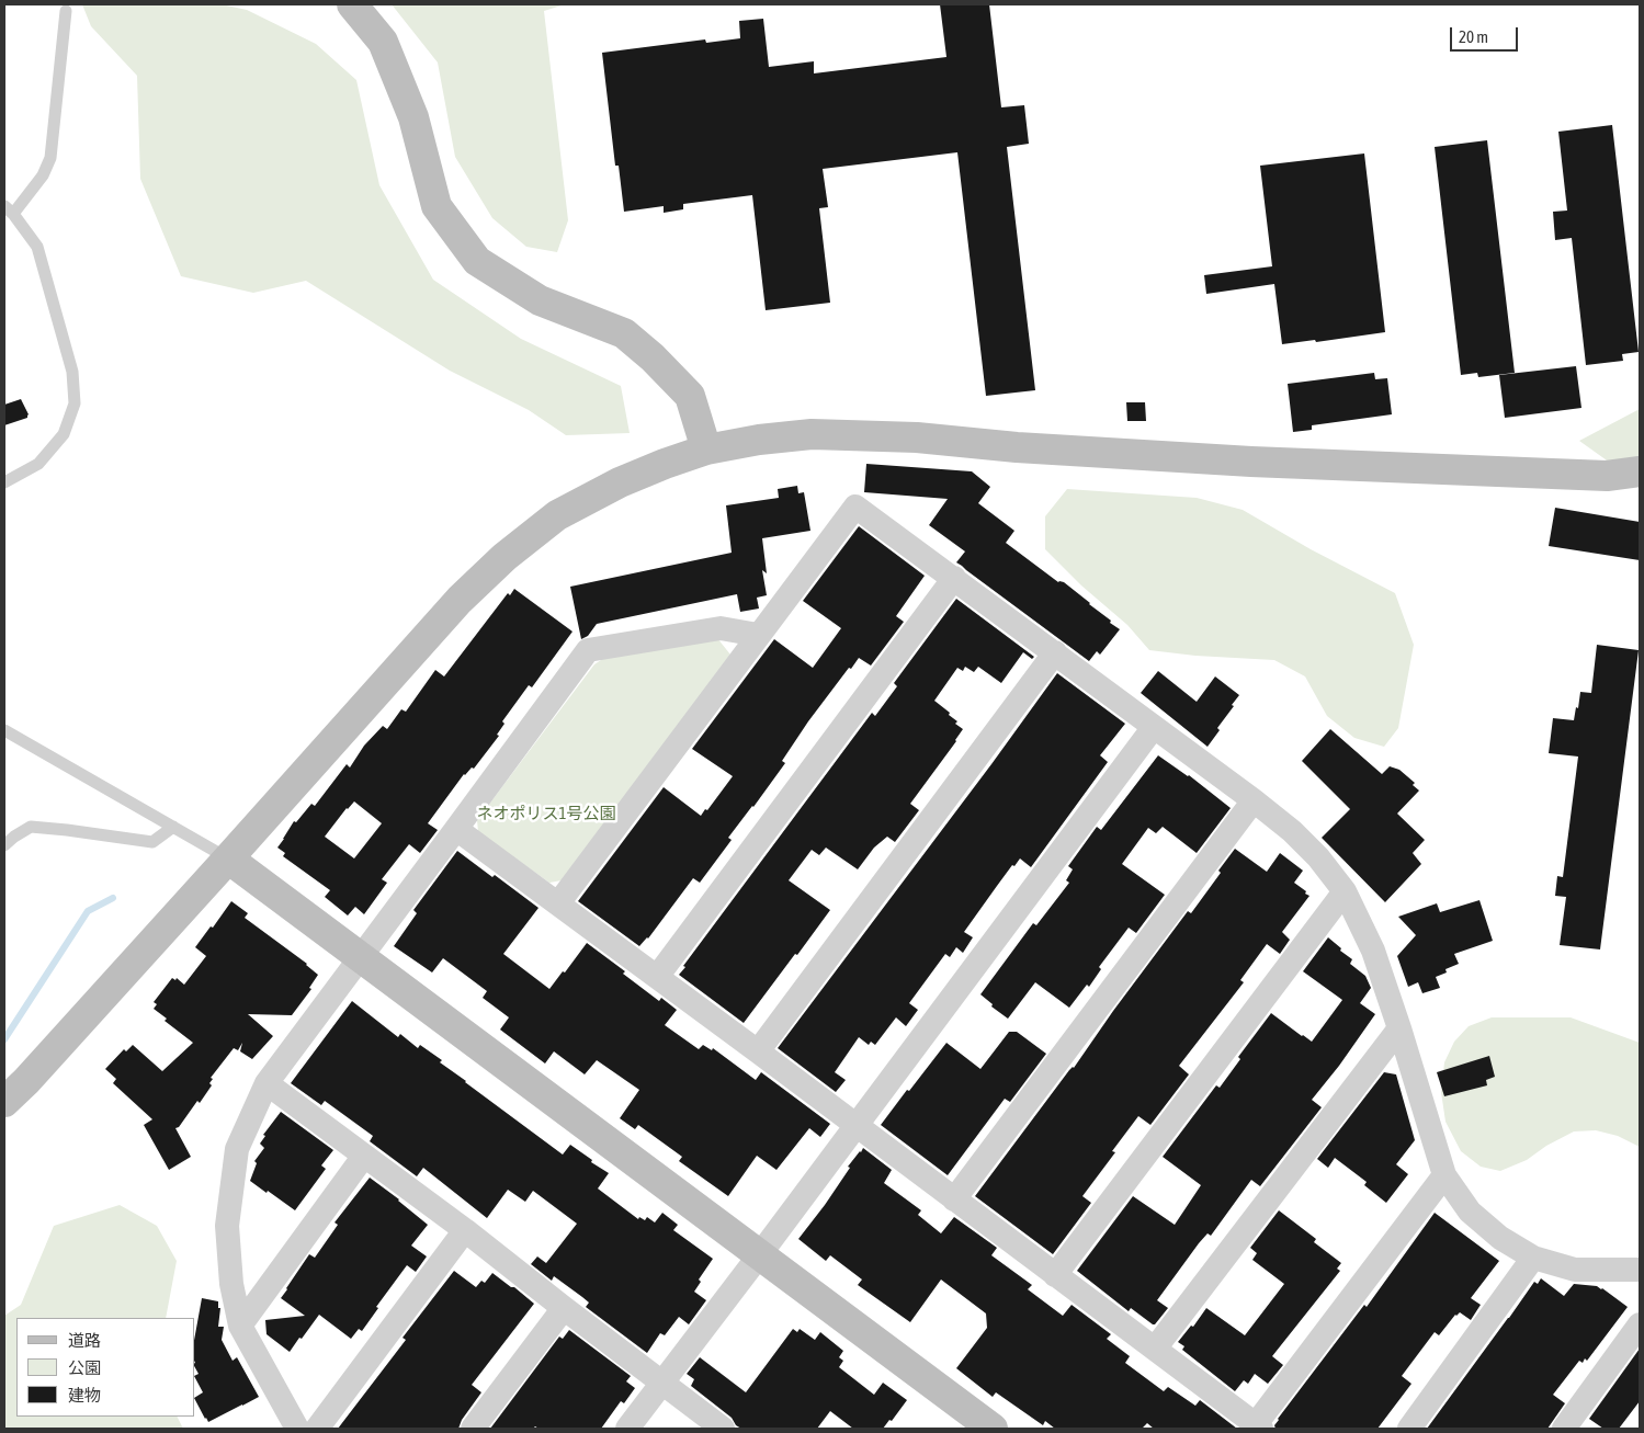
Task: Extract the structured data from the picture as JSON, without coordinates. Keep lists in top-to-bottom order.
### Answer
{
  "parks": ["ネオポリス1号公園"],
  "legend": ["道路", "公園", "建物"],
  "scale_bar": "20 m"
}
